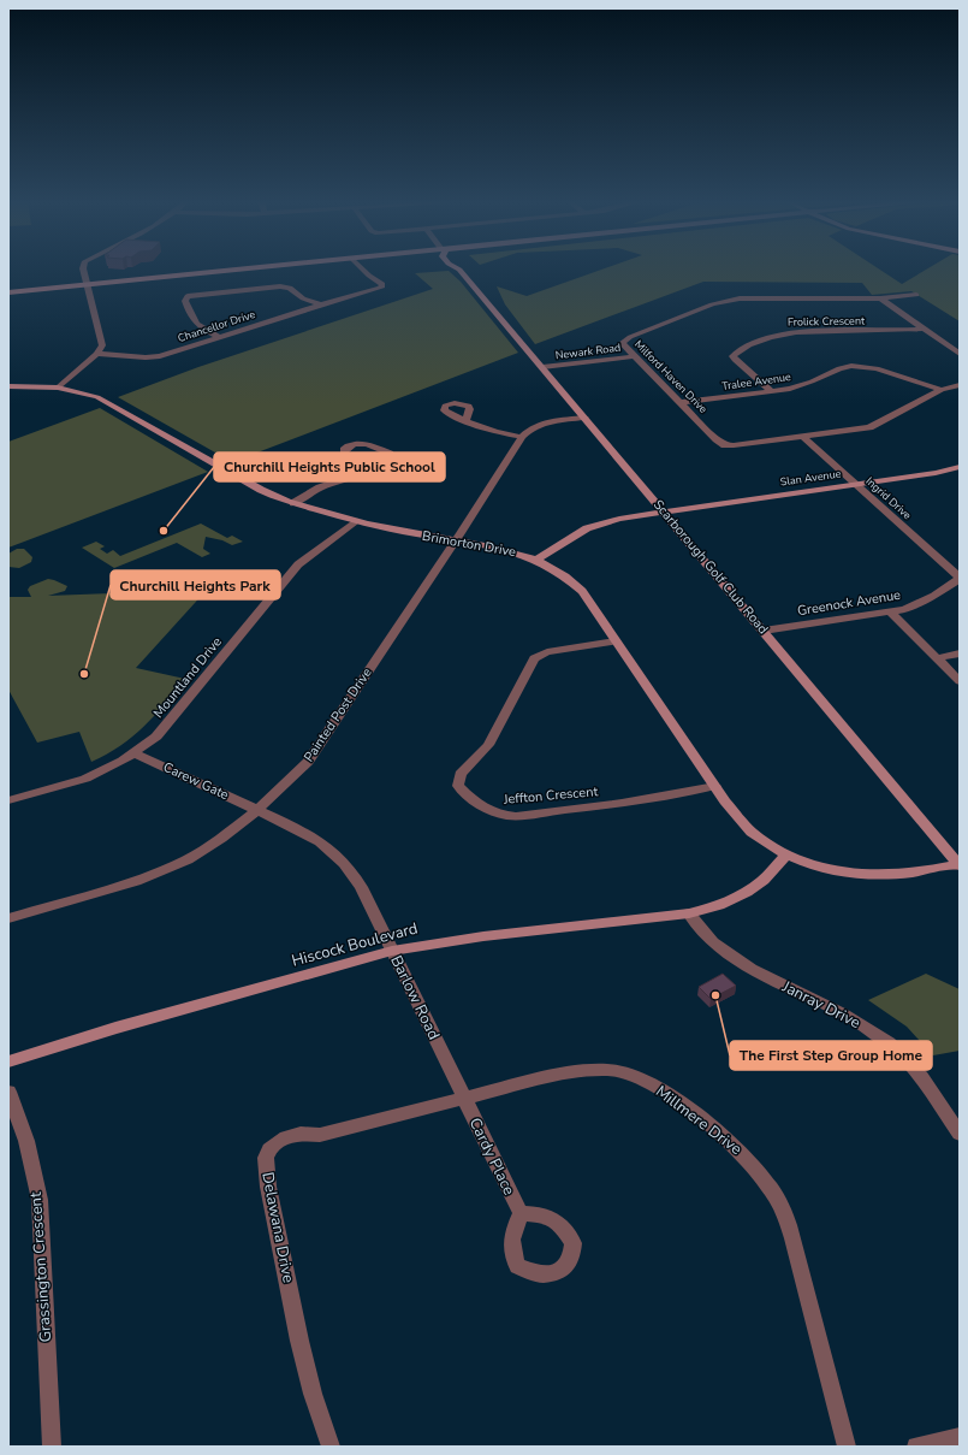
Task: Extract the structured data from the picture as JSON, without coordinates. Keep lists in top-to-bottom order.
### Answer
{
  "streets": {
    "street": [
      "Frolick Crescent",
      "Chancellor Drive",
      "Newark Road",
      "Milford Haven Drive",
      "Tralee Avenue",
      "Slan Avenue",
      "Ingrid Drive",
      "Brimorton Drive",
      "Scarborough Golf Club Road",
      "Greenock Avenue",
      "Mountland Drive",
      "Painted Post Drive",
      "Carew Gate",
      "Jeffton Crescent",
      "Hiscock Boulevard",
      "Barlow Road",
      "Janray Drive",
      "Millmere Drive",
      "Cardy Place",
      "Delawana Drive",
      "Grassington Crescent"
    ]
  },
  "crossings": [
    ["Frolick Crescent", "Tralee Avenue"],
    ["Newark Road", "Milford Haven Drive"],
    ["Newark Road", "Scarborough Golf Club Road"],
    ["Milford Haven Drive", "Tralee Avenue"],
    ["Milford Haven Drive", "Ingrid Drive"],
    ["Slan Avenue", "Ingrid Drive"],
    ["Slan Avenue", "Brimorton Drive"],
    ["Slan Avenue", "Scarborough Golf Club Road"],
    ["Ingrid Drive", "Greenock Avenue"],
    ["Brimorton Drive", "Scarborough Golf Club Road"],
    ["Brimorton Drive", "Mountland Drive"],
    ["Brimorton Drive", "Painted Post Drive"],
    ["Brimorton Drive", "Jeffton Crescent"],
    ["Brimorton Drive", "Hiscock Boulevard"],
    ["Scarborough Golf Club Road", "Greenock Avenue"],
    ["Scarborough Golf Club Road", "Painted Post Drive"],
    ["Mountland Drive", "Carew Gate"],
    ["Painted Post Drive", "Carew Gate"],
    ["Painted Post Drive", "Barlow Road"],
    ["Carew Gate", "Barlow Road"],
    ["Hiscock Boulevard", "Barlow Road"],
    ["Hiscock Boulevard", "Janray Drive"],
    ["Barlow Road", "Millmere Drive"],
    ["Barlow Road", "Cardy Place"],
    ["Barlow Road", "Delawana Drive"],
    ["Millmere Drive", "Cardy Place"],
    ["Millmere Drive", "Delawana Drive"],
    ["Cardy Place", "Delawana Drive"]
  ],
  "places": ["Churchill Heights Public School", "Churchill Heights Park", "The First Step Group Home"]
}
